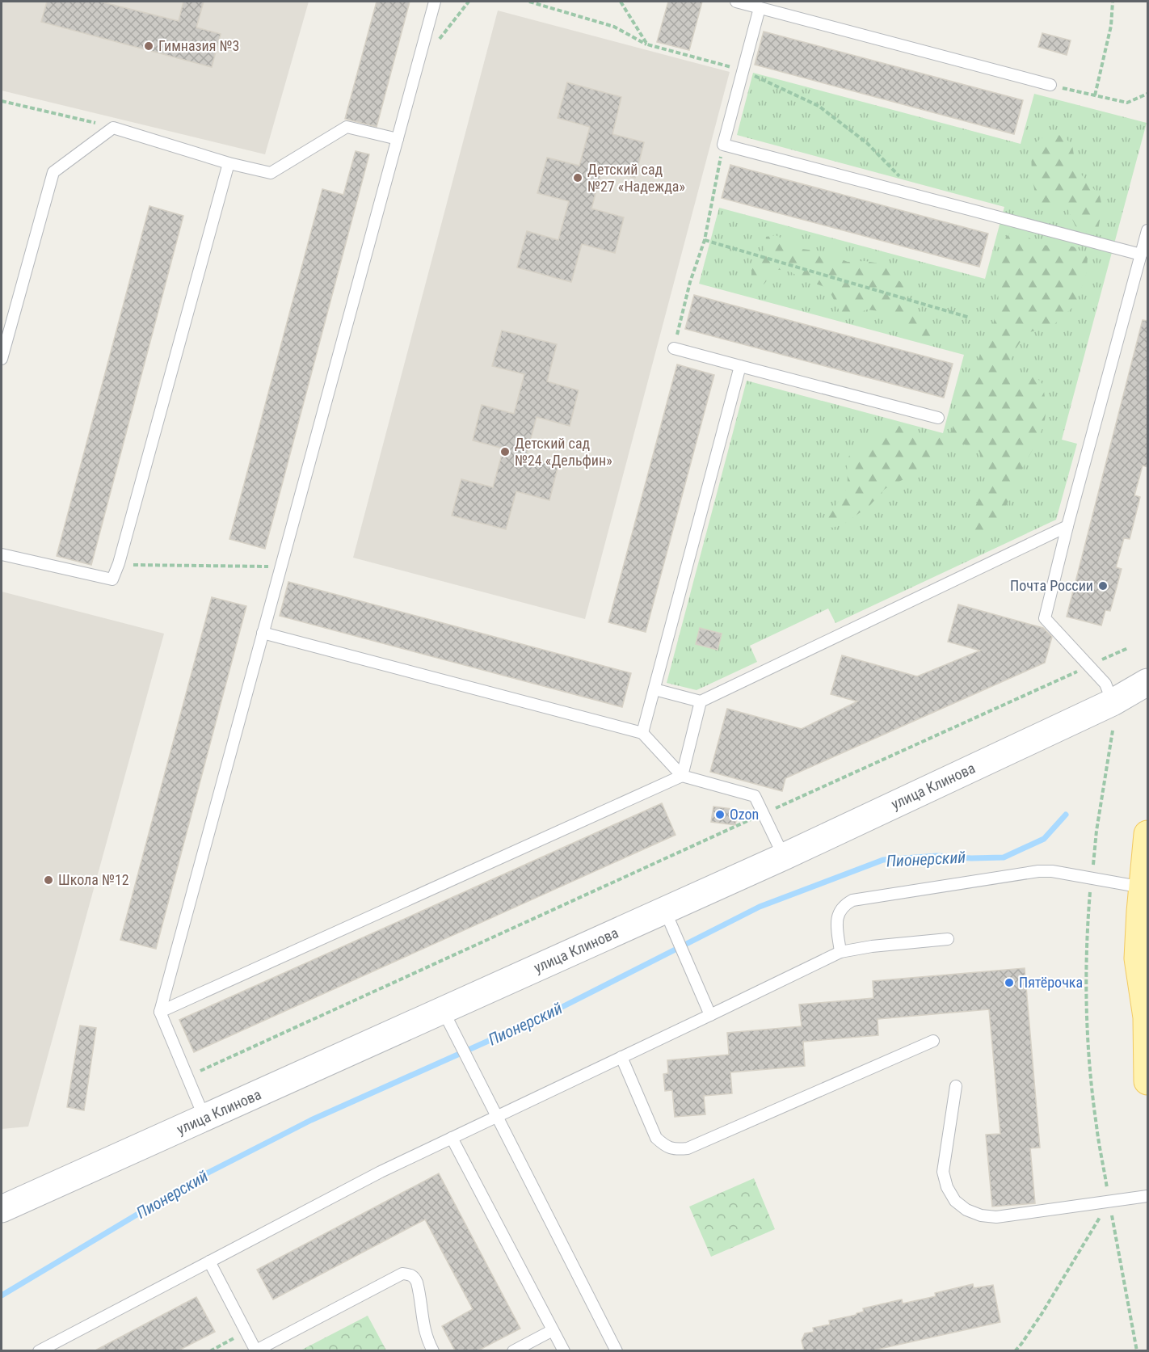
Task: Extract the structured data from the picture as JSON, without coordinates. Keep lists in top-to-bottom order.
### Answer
{
  "streets": {
    "street": ["улица Клинова"]
  },
  "water": ["Пионерский"],
  "places": [
    "Гимназия №3",
    "Детский сад №27 «Надежда»",
    "Детский сад №24 «Дельфин»",
    "Почта России",
    "Ozon",
    "Школа №12",
    "Пятёрочка"
  ]
}
